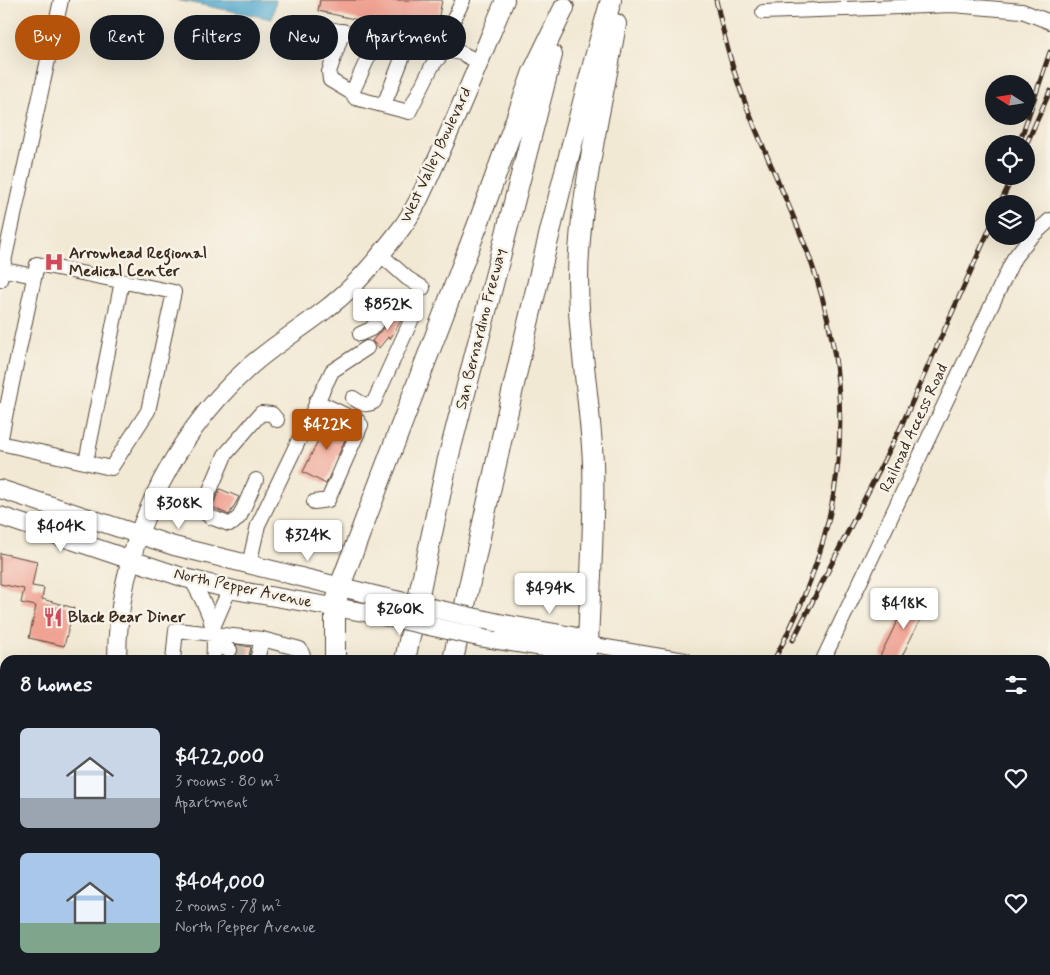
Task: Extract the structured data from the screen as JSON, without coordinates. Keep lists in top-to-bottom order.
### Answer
{
  "streets": {
    "highway": ["San Bernardino Freeway"],
    "main road": ["West Valley Boulevard", "North Pepper Avenue"],
    "street": ["Railroad Access Road"]
  },
  "crossings": [
    ["West Valley Boulevard", "North Pepper Avenue"]
  ],
  "places": {
    "hospital": ["Arrowhead Regional Medical Center"],
    "restaurant": ["Black Bear Diner"]
  },
  "north": "left",
  "page": {
    "chip": [
      "Buy",
      "Rent",
      "Filters",
      "New",
      "Apartment"
    ],
    "price": [
      "$852K",
      "$422K",
      "$308K",
      "$404K",
      "$324K",
      "$494K",
      "$418K",
      "$260K"
    ],
    "heading": "8 homes",
    "list": [
      {
        "name": "$422,000",
        "note": "3 rooms · 80 m² · Apartment"
      },
      {
        "name": "$404,000",
        "note": "2 rooms · 78 m² · North Pepper Avenue"
      }
    ]
  }
}
